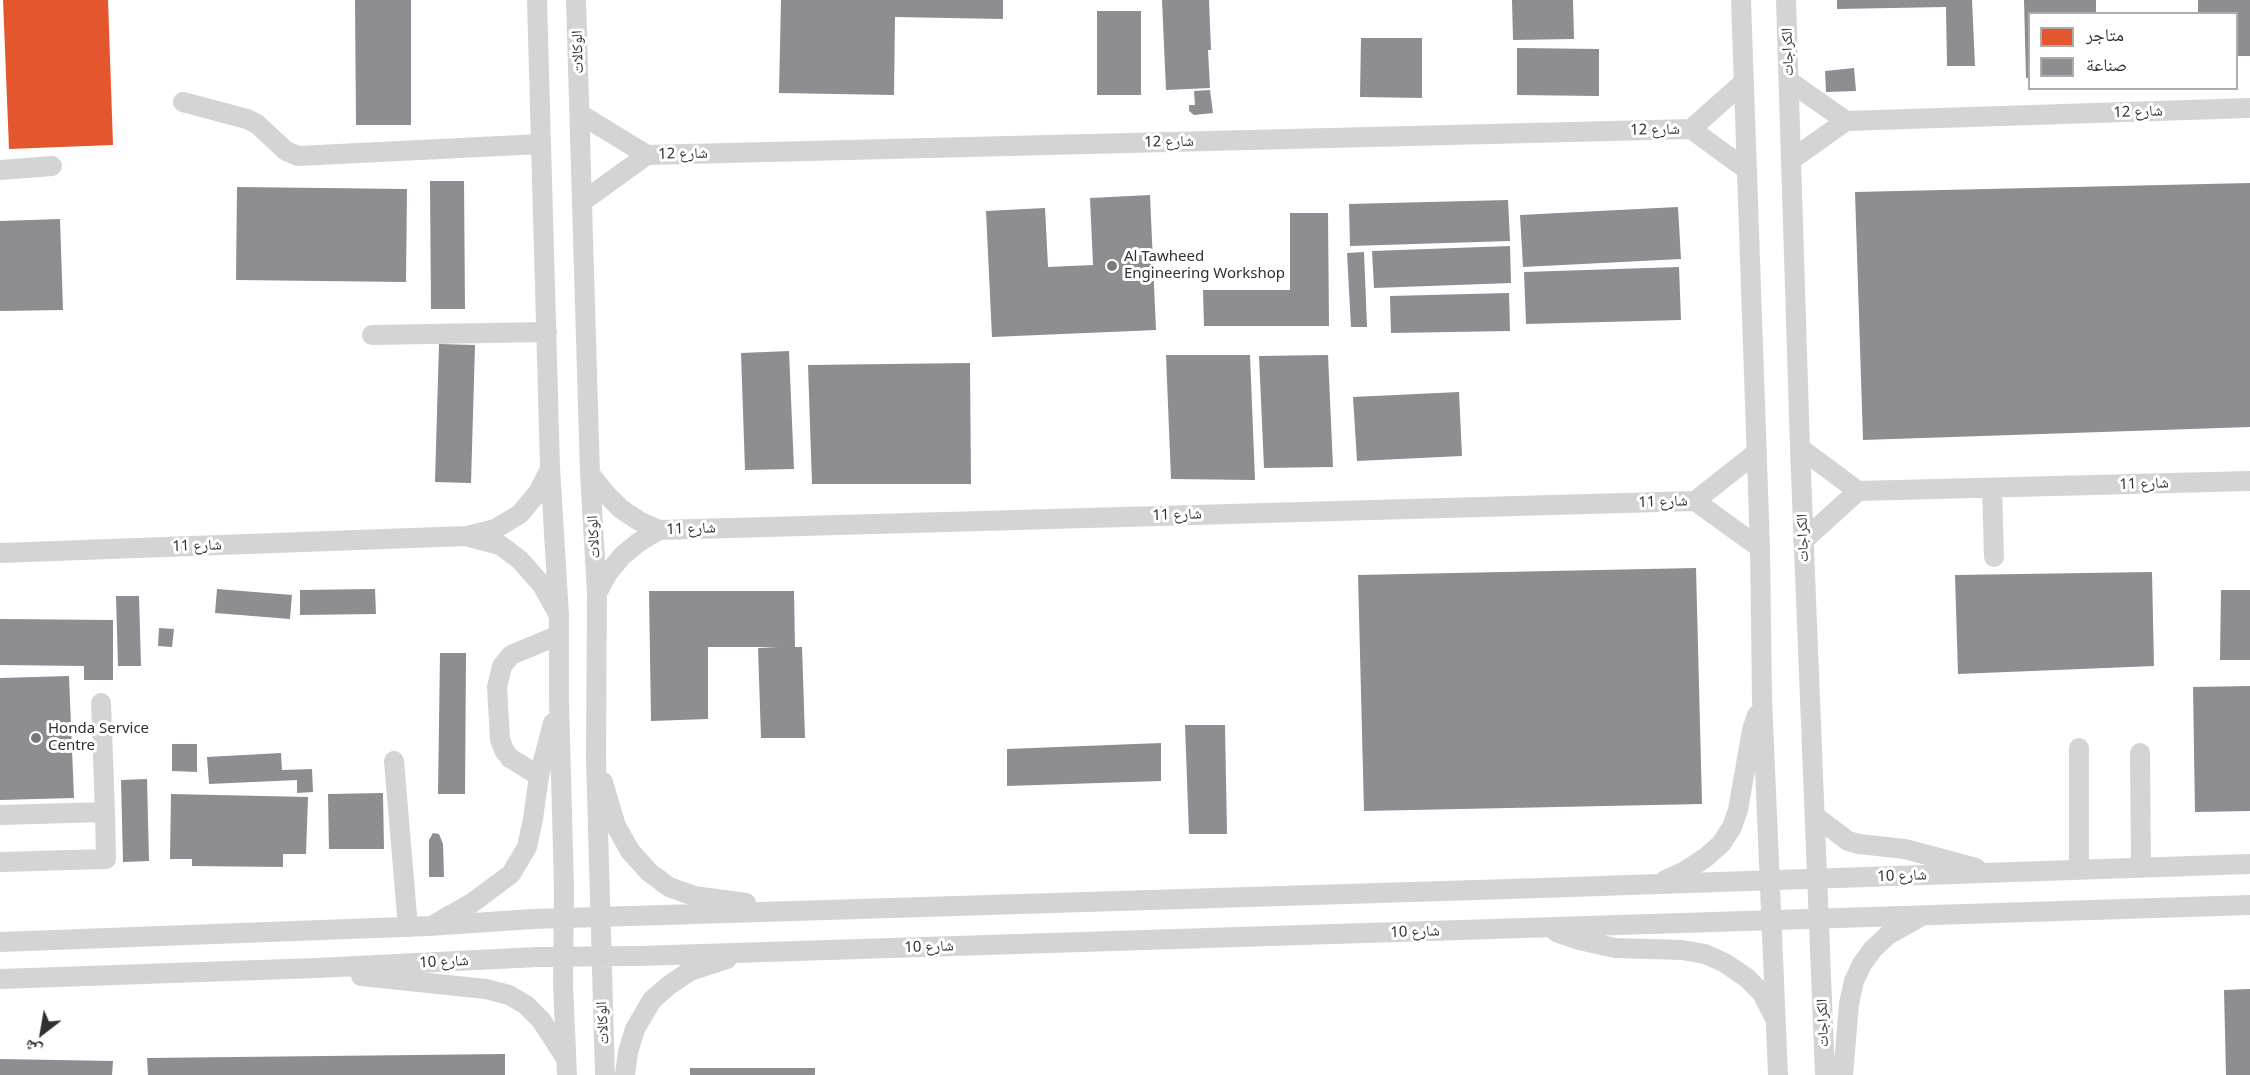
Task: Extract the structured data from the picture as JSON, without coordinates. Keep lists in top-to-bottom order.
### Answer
{
  "streets": {
    "street": [
      "الوكالات",
      "الكراجات",
      "شارع 12",
      "شارع 11",
      "شارع 10"
    ]
  },
  "crossings": [
    ["الوكالات", "شارع 12"],
    ["الوكالات", "شارع 11"],
    ["الوكالات", "شارع 10"],
    ["الكراجات", "شارع 10"]
  ],
  "places": ["Al Tawheed Engineering Workshop", "Honda Service Centre"],
  "legend": ["متاجر", "صناعة"],
  "north": "bottom left"
}
